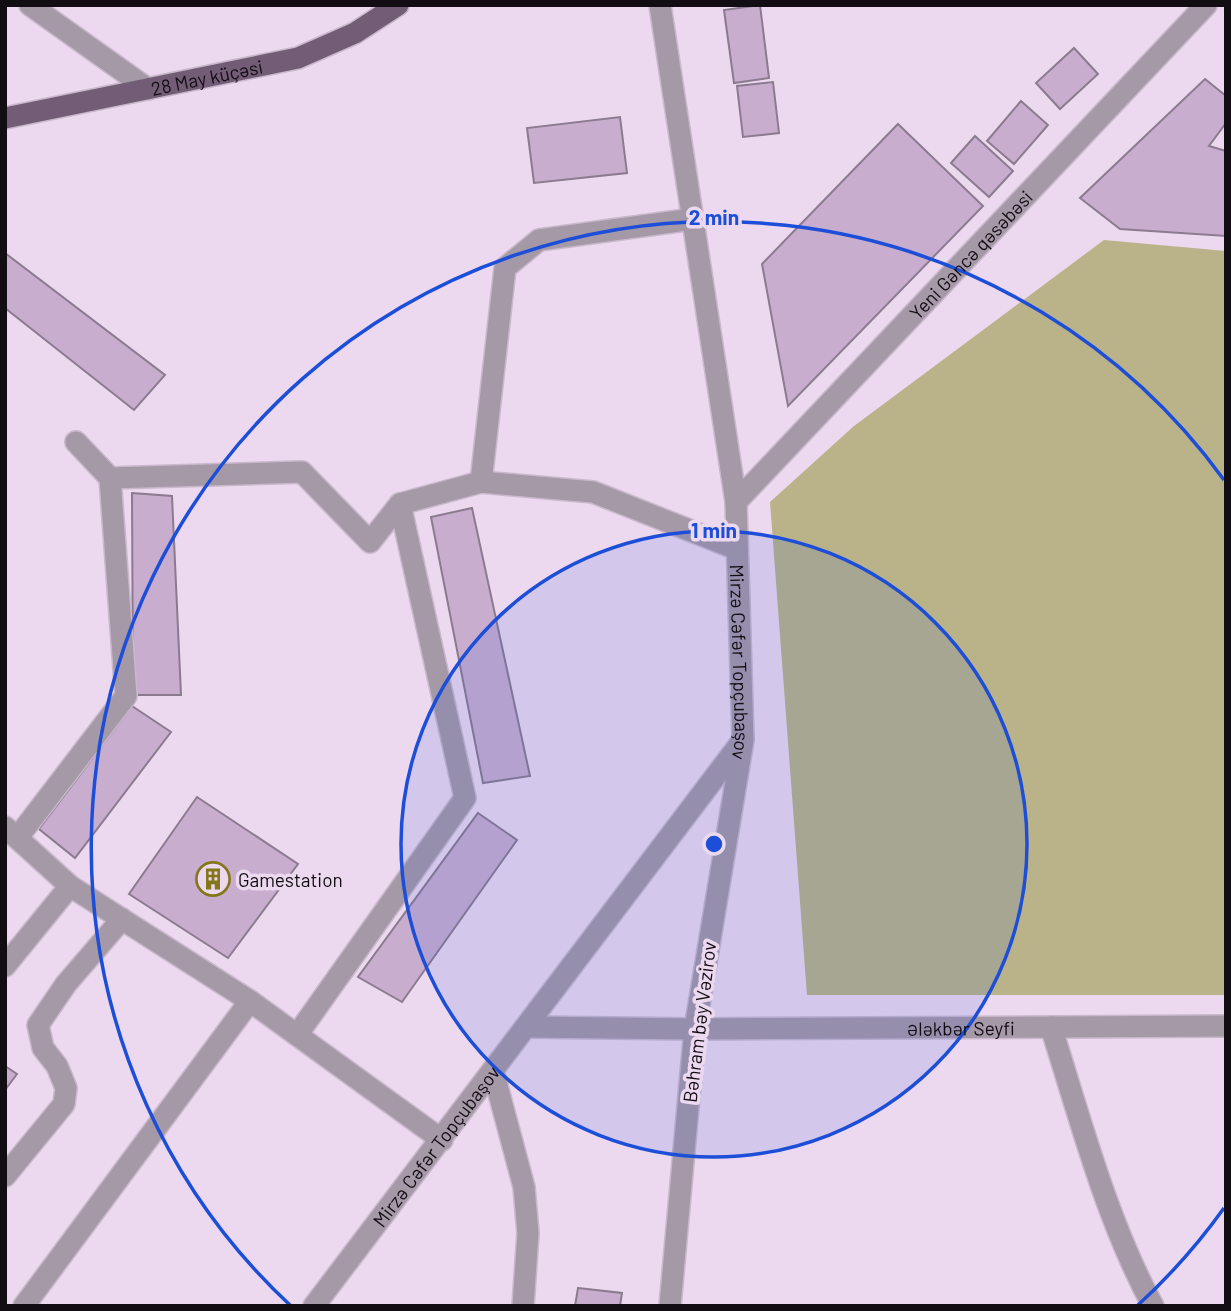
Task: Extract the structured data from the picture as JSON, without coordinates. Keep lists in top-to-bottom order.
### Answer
{
  "streets": {
    "main road": ["28 May küçəsi"],
    "street": [
      "Yeni Gəncə qəsəbəsi",
      "Mirzə Cəfər Topçubaşov",
      "Bəhram bəy Vəzirov",
      "Ələkbər Seyfi"
    ]
  },
  "crossings": [
    ["Yeni Gəncə qəsəbəsi", "Mirzə Cəfər Topçubaşov"],
    ["Mirzə Cəfər Topçubaşov", "Bəhram bəy Vəzirov"],
    ["Mirzə Cəfər Topçubaşov", "Ələkbər Seyfi"],
    ["Bəhram bəy Vəzirov", "Ələkbər Seyfi"]
  ],
  "places": {
    "building": ["Gamestation"]
  },
  "rings": ["2 min", "1 min"]
}
